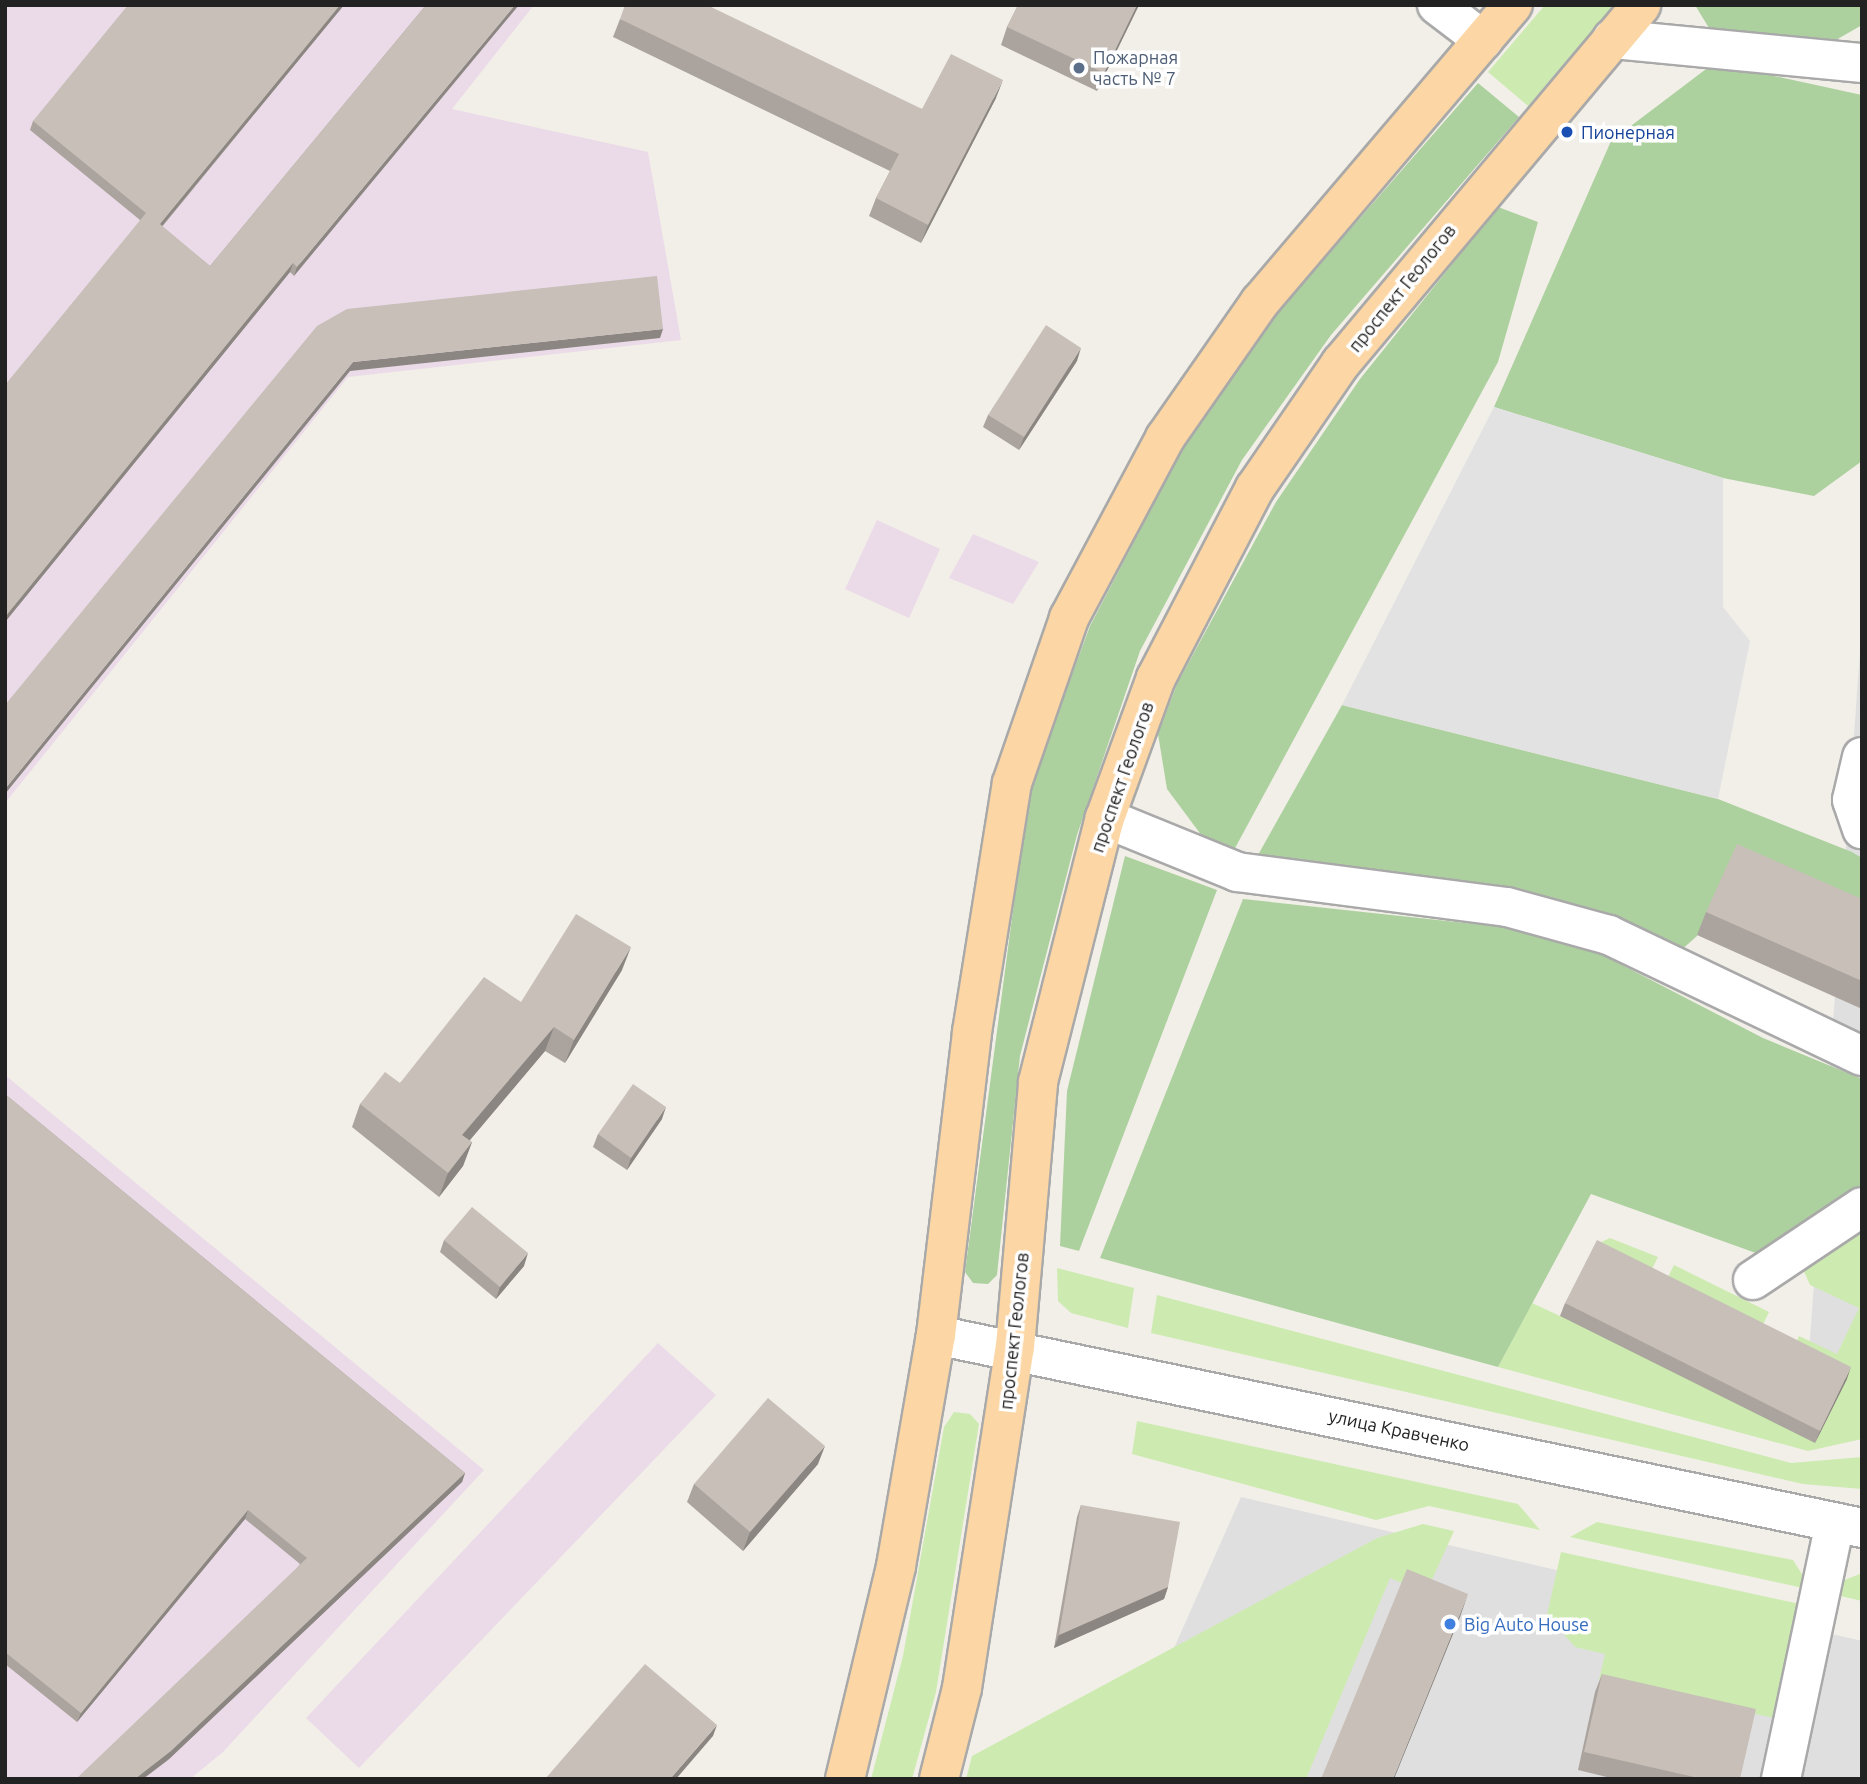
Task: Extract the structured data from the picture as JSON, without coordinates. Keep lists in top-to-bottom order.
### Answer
{
  "streets": {
    "main road": ["проспект Геологов"],
    "street": ["улица Кравченко"]
  },
  "crossings": [
    ["проспект Геологов", "улица Кравченко"]
  ],
  "places": ["Пожарная часть № 7", "Пионерная", "Big Auto House"]
}
